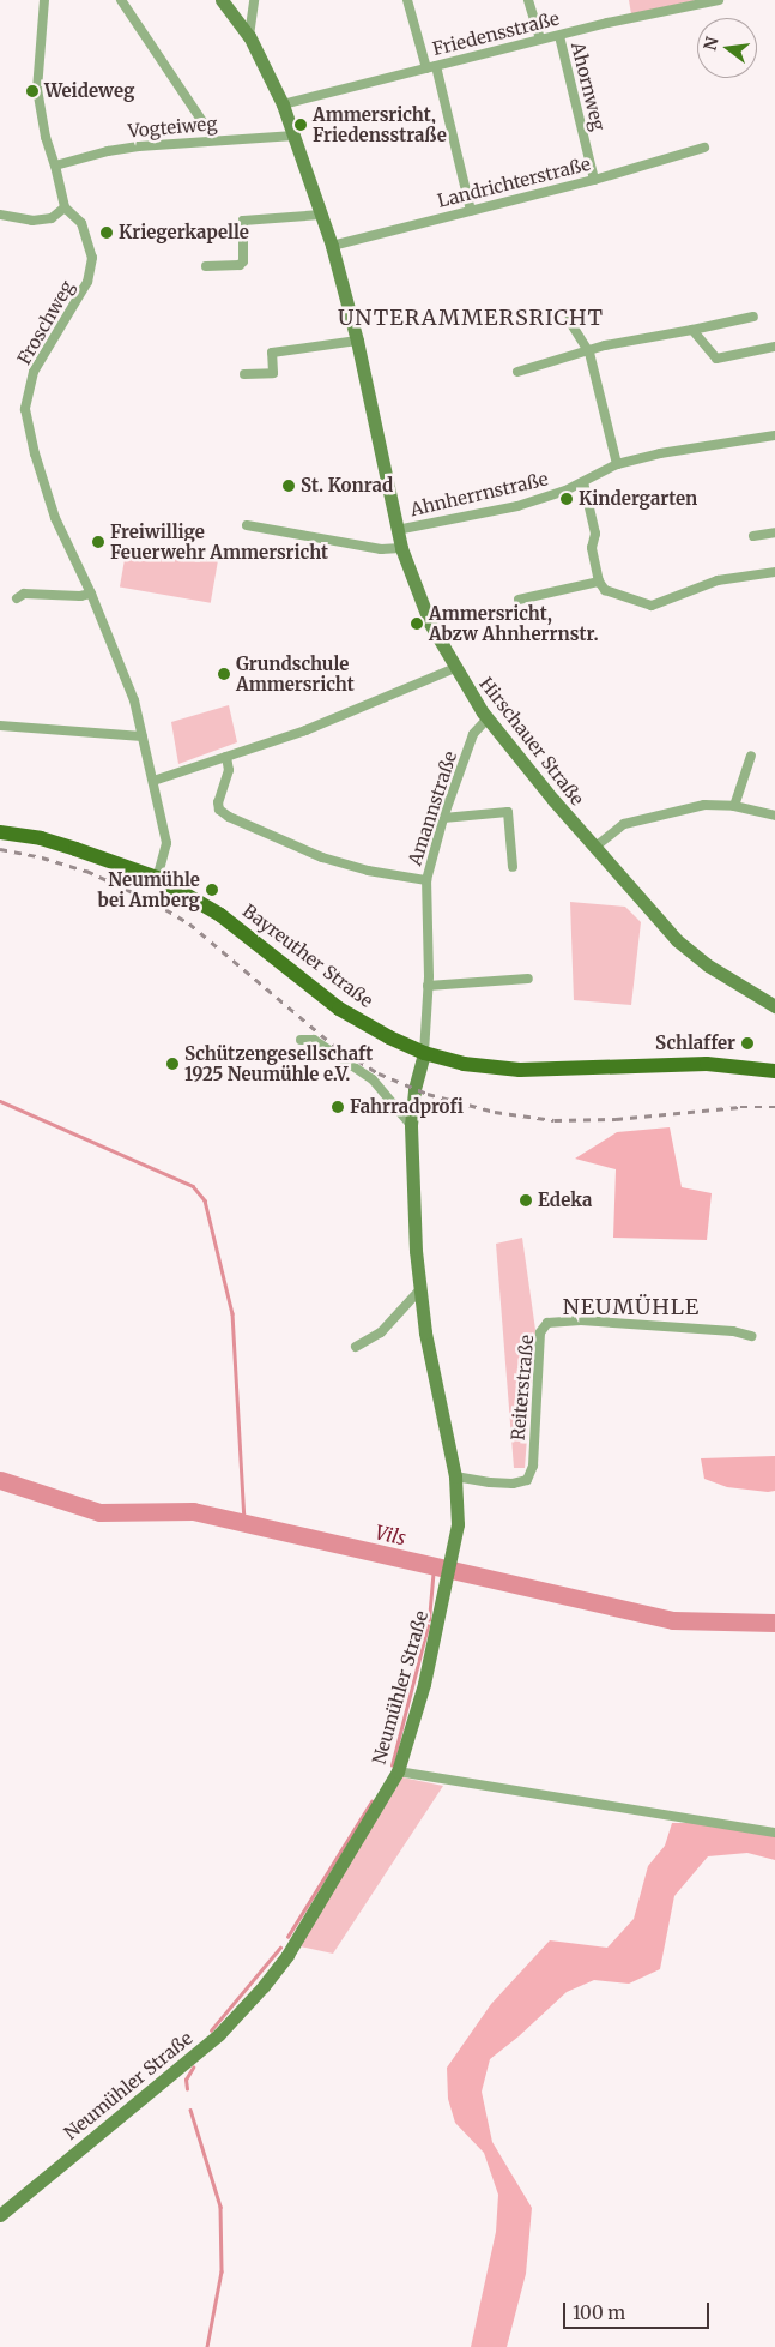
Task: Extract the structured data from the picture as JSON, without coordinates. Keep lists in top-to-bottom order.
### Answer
{
  "streets": {
    "main road": ["Bayreuther Straße"],
    "street": [
      "Friedensstraße",
      "Ahornweg",
      "Vogteiweg",
      "Landrichterstraße",
      "Froschweg",
      "Ahnherrnstraße",
      "Hirschauer Straße",
      "Amannstraße",
      "Reiterstraße",
      "Neumühler Straße"
    ]
  },
  "crossings": [
    ["Friedensstraße", "Ahornweg"],
    ["Friedensstraße", "Hirschauer Straße"],
    ["Ahornweg", "Landrichterstraße"],
    ["Vogteiweg", "Hirschauer Straße"],
    ["Landrichterstraße", "Hirschauer Straße"],
    ["Froschweg", "Bayreuther Straße"],
    ["Ahnherrnstraße", "Hirschauer Straße"],
    ["Hirschauer Straße", "Amannstraße"],
    ["Amannstraße", "Bayreuther Straße"],
    ["Amannstraße", "Neumühler Straße"],
    ["Bayreuther Straße", "Neumühler Straße"],
    ["Reiterstraße", "Neumühler Straße"]
  ],
  "districts": ["UNTERAMMERSRICHT", "NEUMÜHLE"],
  "water": ["Vils"],
  "places": [
    "Weideweg",
    "Ammersricht, Friedensstraße",
    "Kriegerkapelle",
    "St. Konrad",
    "Kindergarten",
    "Freiwillige Feuerwehr Ammersricht",
    "Ammersricht, Abzw Ahnherrnstr.",
    "Grundschule Ammersricht",
    "Neumühle bei Amberg",
    "Schlaffer",
    "Schützengesellschaft 1925 Neumühle e.V.",
    "Fahrradprofi",
    "Edeka"
  ],
  "scale_bar": "100 m",
  "north": "left"
}
